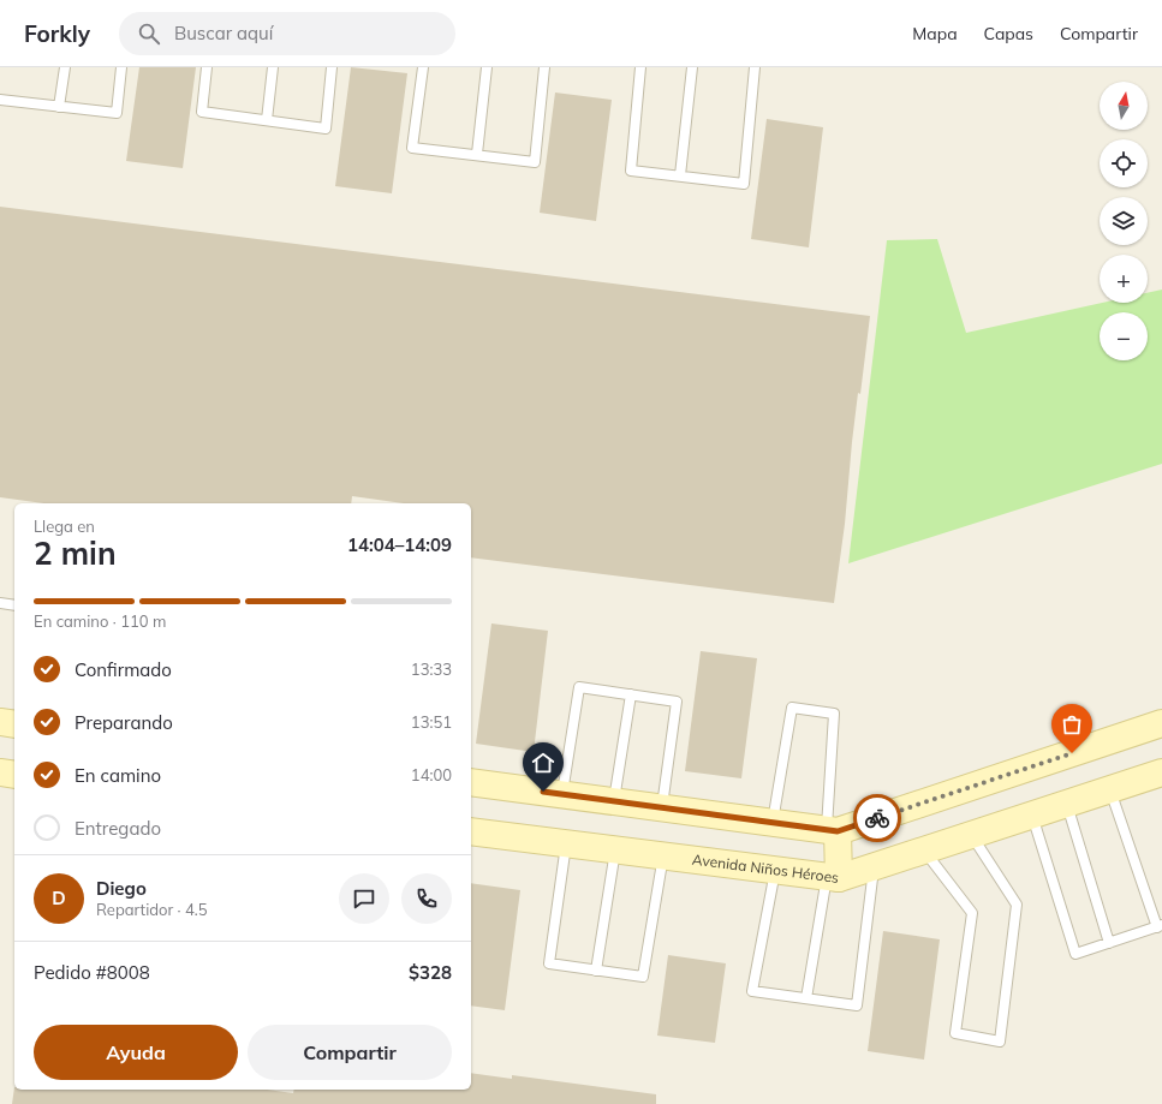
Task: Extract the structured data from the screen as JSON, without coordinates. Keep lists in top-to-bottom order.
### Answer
{
  "streets": {
    "main road": ["Avenida Niños Héroes"]
  },
  "north": "top",
  "page": {
    "header": "Forkly",
    "search": "Buscar aquí",
    "nav": ["Mapa", "Capas", "Compartir"],
    "map_buttons": ["+", "−"],
    "heading": ["2 min", "Llega en", "14:04–14:09"],
    "panel": [
      "Diego",
      "Repartidor · 4.5",
      "Pedido #8008",
      "$328"
    ],
    "bar": "En camino · 110 m",
    "list": [
      ["Confirmado", "13:33"],
      ["Preparando", "13:51"],
      ["En camino", "14:00"],
      "Entregado"
    ],
    "round": "D",
    "buttons": ["Ayuda", "Compartir"]
  }
}
